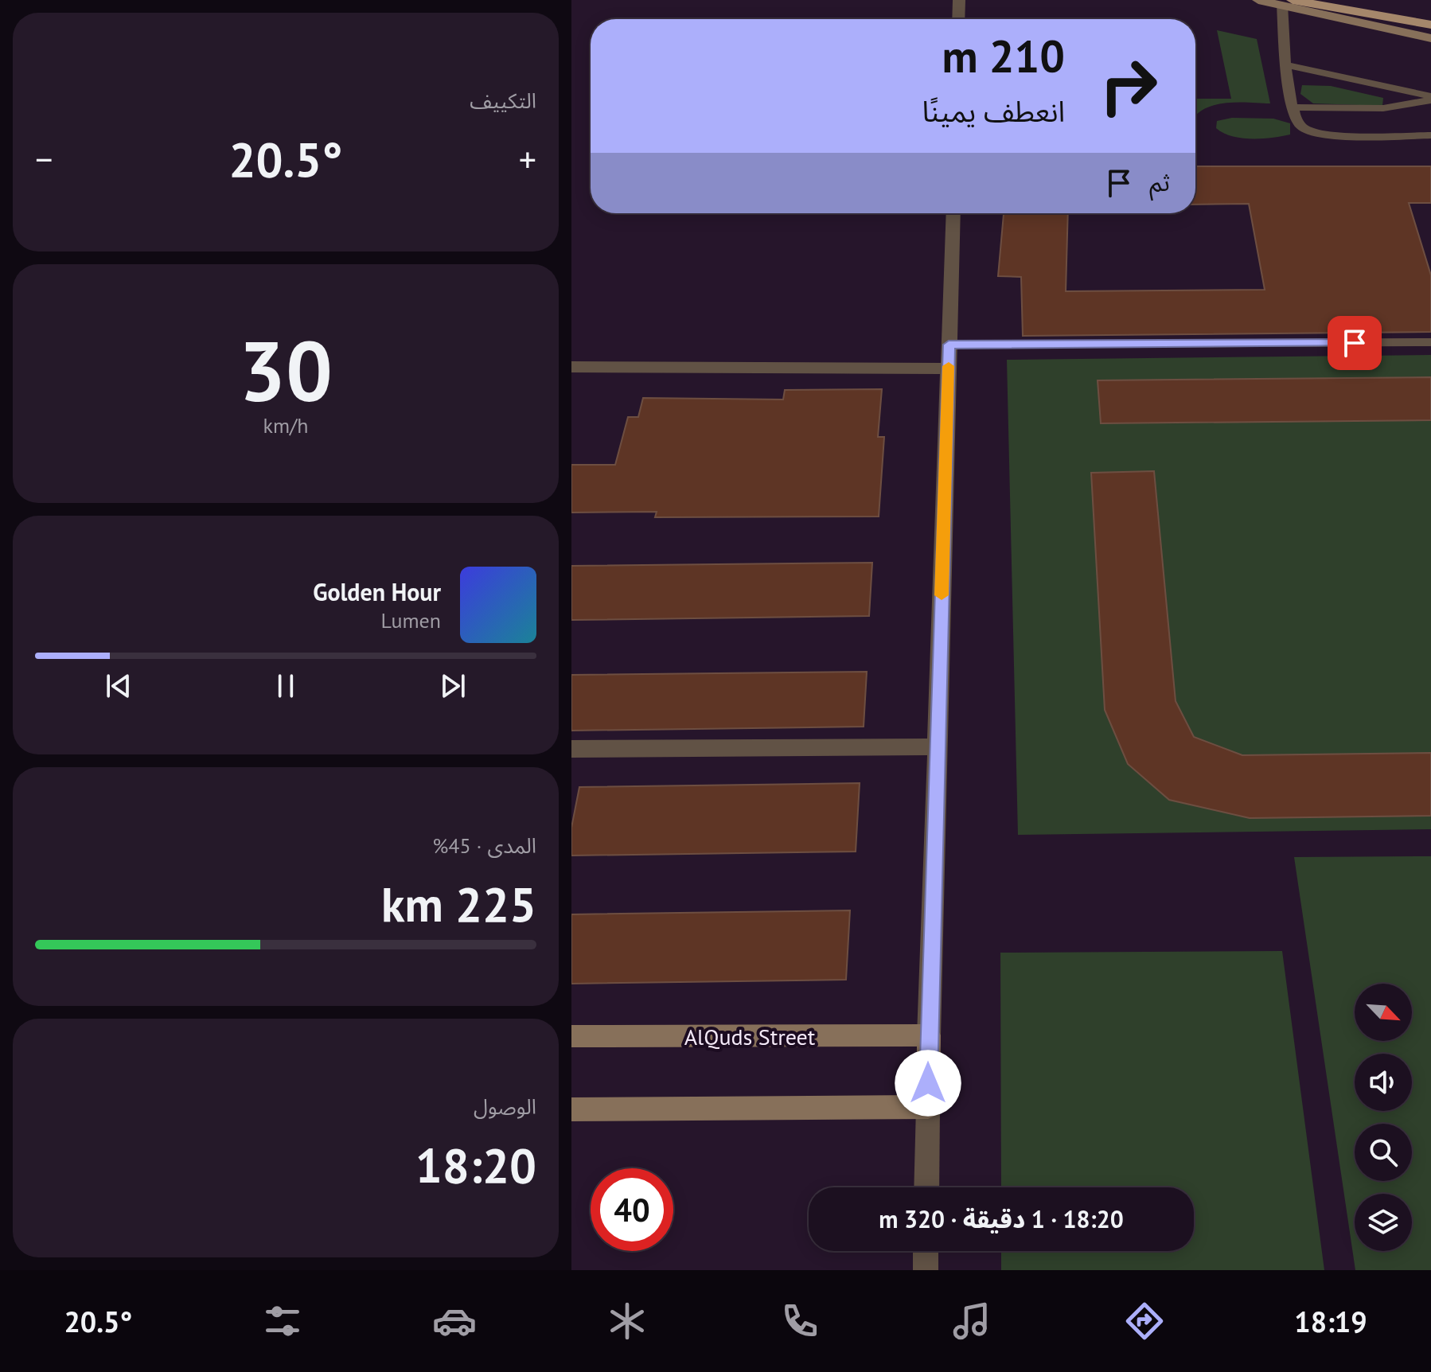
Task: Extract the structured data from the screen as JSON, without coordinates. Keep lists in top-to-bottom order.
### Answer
{
  "streets": {
    "street": ["AlQuds Street"]
  },
  "north": "bottom right",
  "page": {
    "tile": [
      "التكييف",
      ["30", "km/h"],
      ["المدى · 45%", "225 km"],
      ["الوصول", "18:20"]
    ],
    "turn": ["210 m", "انعطف يمينًا"],
    "heat": ["−", "20.5°", "+"],
    "then": "ثم",
    "song": ["Golden Hour", "Lumen"],
    "limit": "40",
    "trip": "18:20 · 1 دقيقة · 320 m",
    "tabs": ["18:19", "20.5°"]
  }
}
